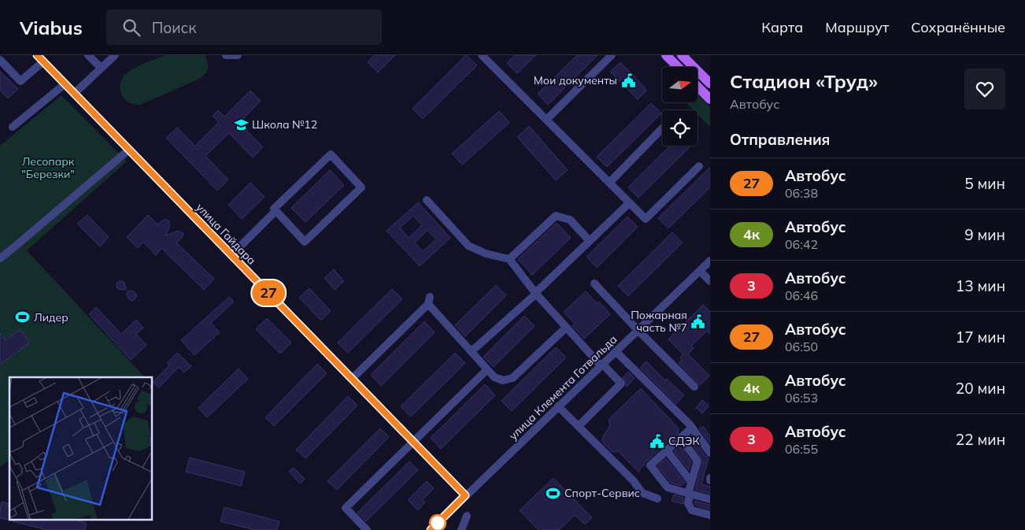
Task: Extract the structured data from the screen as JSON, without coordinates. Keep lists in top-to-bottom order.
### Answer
{
  "streets": {
    "street": ["улица Гайдара", "улица Клемента Готвальда"]
  },
  "crossings": [
    ["улица Гайдара", "улица Клемента Готвальда"]
  ],
  "parks": ["Лесопарк \"Березки\""],
  "places": {
    "public building": ["Мои документы", "Пожарная часть №7", "СДЭК"],
    "school or university": ["Школа №12"],
    "sports": ["Лидер", "Спорт-Сервис"]
  },
  "lines": ["bus line 27"],
  "north": "right",
  "page": {
    "header": "Viabus",
    "search": "Поиск",
    "nav": ["Карта", "Маршрут", "Сохранённые"],
    "on_map": "27",
    "heading": [
      ["Стадион «Труд»", "Автобус"],
      "Отправления"
    ],
    "list": [
      {
        "mark": "27",
        "name": "Автобус",
        "note": "06:38",
        "value": "5 мин"
      },
      {
        "mark": "4к",
        "name": "Автобус",
        "note": "06:42",
        "value": "9 мин"
      },
      {
        "mark": "3",
        "name": "Автобус",
        "note": "06:46",
        "value": "13 мин"
      },
      {
        "mark": "27",
        "name": "Автобус",
        "note": "06:50",
        "value": "17 мин"
      },
      {
        "mark": "4к",
        "name": "Автобус",
        "note": "06:53",
        "value": "20 мин"
      },
      {
        "mark": "3",
        "name": "Автобус",
        "note": "06:55",
        "value": "22 мин"
      }
    ]
  }
}
